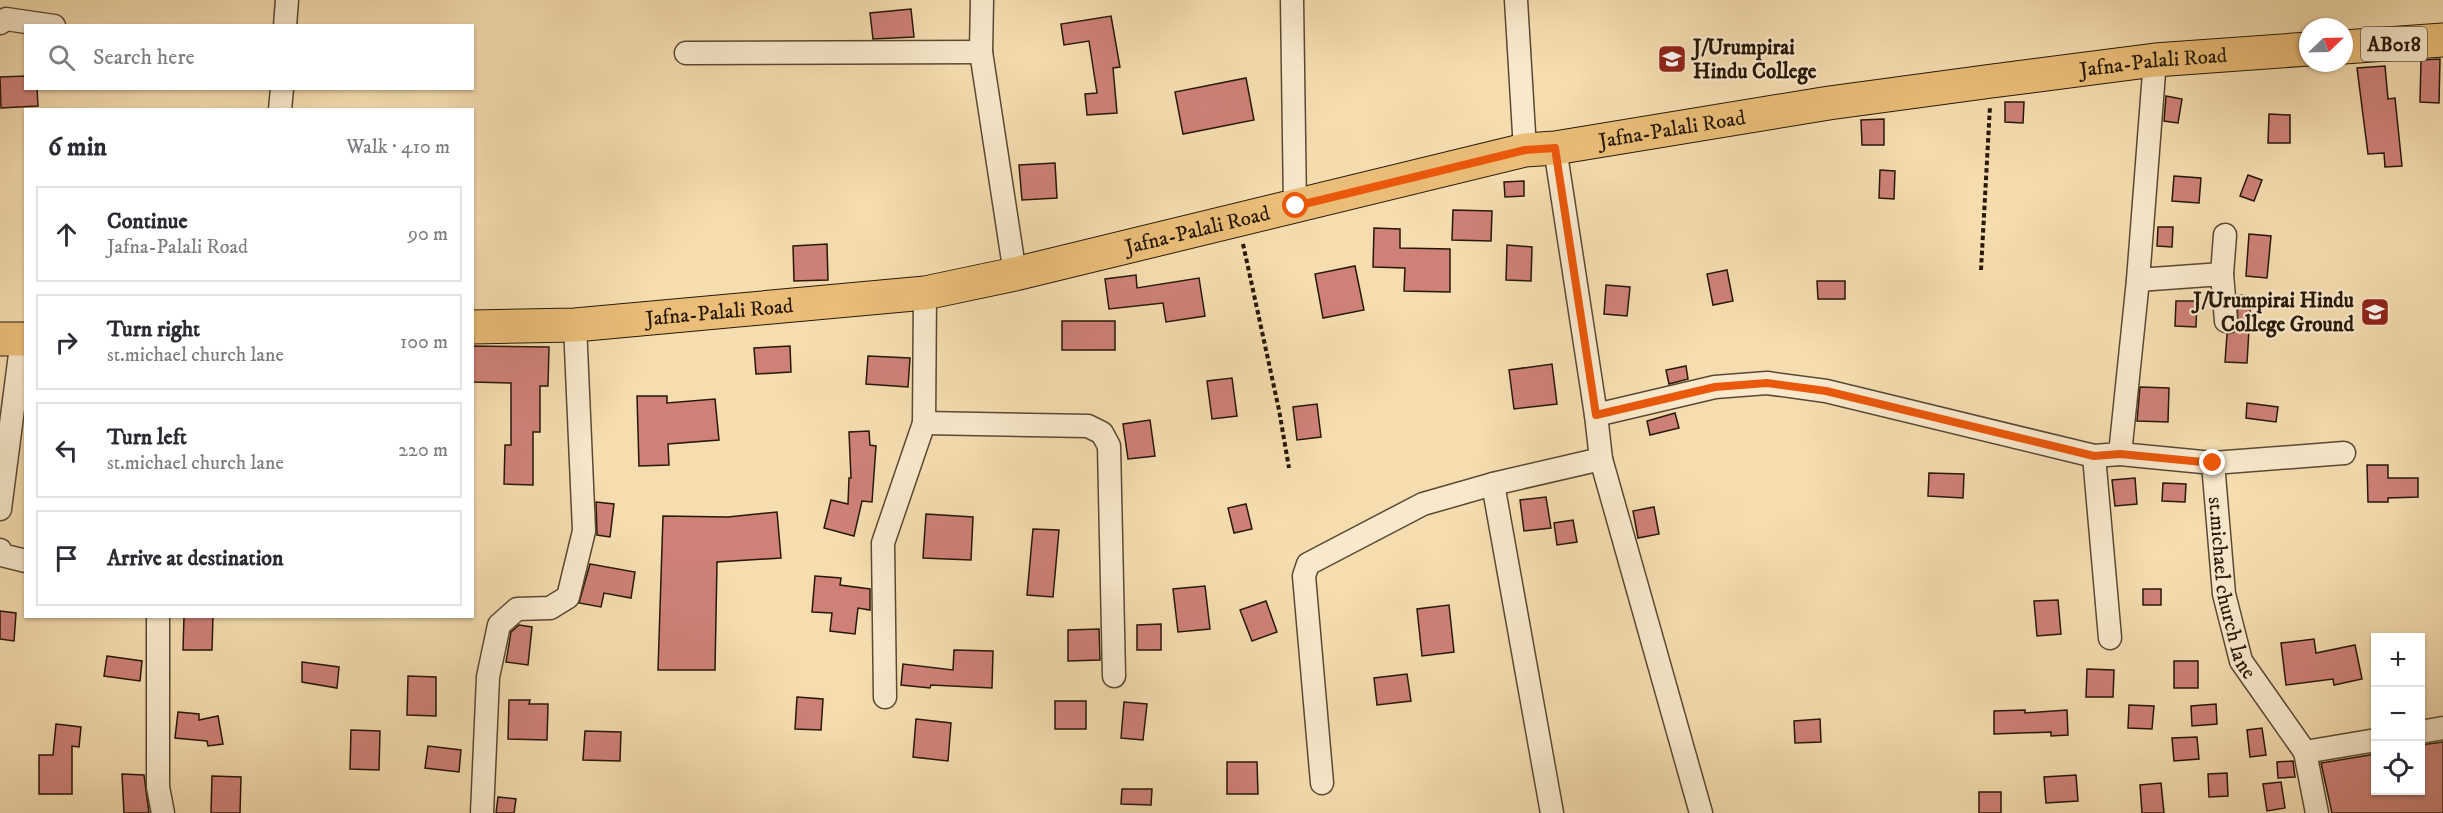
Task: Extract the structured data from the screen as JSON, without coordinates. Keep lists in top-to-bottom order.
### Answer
{
  "streets": {
    "main road": ["AB018", "Jafna-Palali Road"],
    "street": ["st.michael church lane"]
  },
  "places": {
    "school or university": ["J/Urumpirai Hindu College", "J/Urumpirai Hindu College Ground"]
  },
  "north": "top right",
  "page": {
    "search": "Search here",
    "heading": ["6 min", "Walk · 410 m"],
    "list": [
      ["Continue", "Jafna-Palali Road", "90 m"],
      ["Turn right", "st.michael church lane", "100 m"],
      ["Turn left", "st.michael church lane", "220 m"],
      "Arrive at destination"
    ],
    "map_buttons": ["+", "−"]
  }
}
